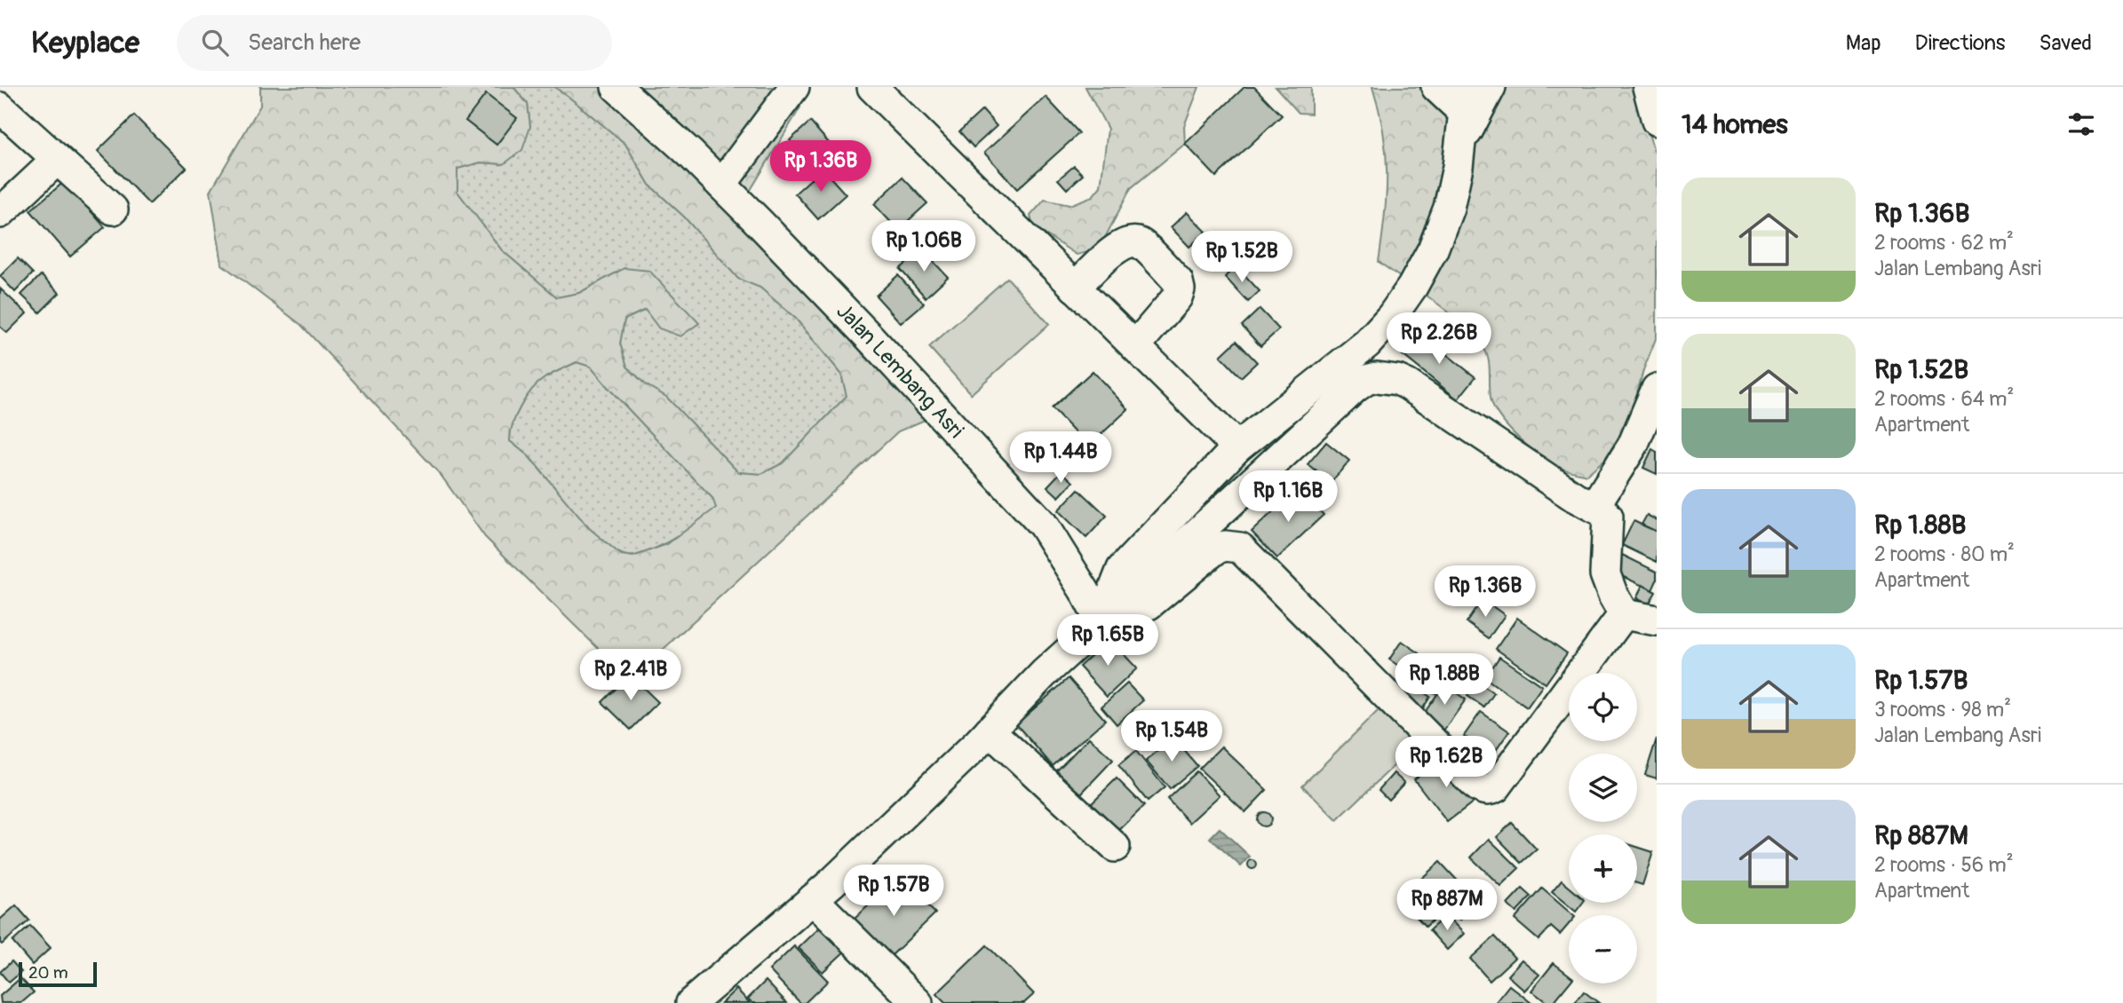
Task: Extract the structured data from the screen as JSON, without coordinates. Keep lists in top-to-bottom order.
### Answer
{
  "streets": {
    "street": ["Jalan Lembang Asri"]
  },
  "scale_bar": "20 m",
  "page": {
    "header": "Keyplace",
    "search": "Search here",
    "nav": ["Map", "Directions", "Saved"],
    "heading": "14 homes",
    "price": [
      "Rp 1.36B",
      "Rp 1.06B",
      "Rp 1.52B",
      "Rp 2.26B",
      "Rp 1.44B",
      "Rp 1.16B",
      "Rp 1.36B",
      "Rp 1.65B",
      "Rp 2.41B",
      "Rp 1.88B",
      "Rp 1.54B",
      "Rp 1.62B",
      "Rp 1.57B",
      "Rp 887M"
    ],
    "list": [
      {
        "name": "Rp 1.36B",
        "note": "2 rooms · 62 m² · Jalan Lembang Asri"
      },
      {
        "name": "Rp 1.52B",
        "note": "2 rooms · 64 m² · Apartment"
      },
      {
        "name": "Rp 1.88B",
        "note": "2 rooms · 80 m² · Apartment"
      },
      {
        "name": "Rp 1.57B",
        "note": "3 rooms · 98 m² · Jalan Lembang Asri"
      },
      {
        "name": "Rp 887M",
        "note": "2 rooms · 56 m² · Apartment"
      }
    ],
    "map_buttons": ["+", "−"],
    "scale": "20 m"
  }
}
